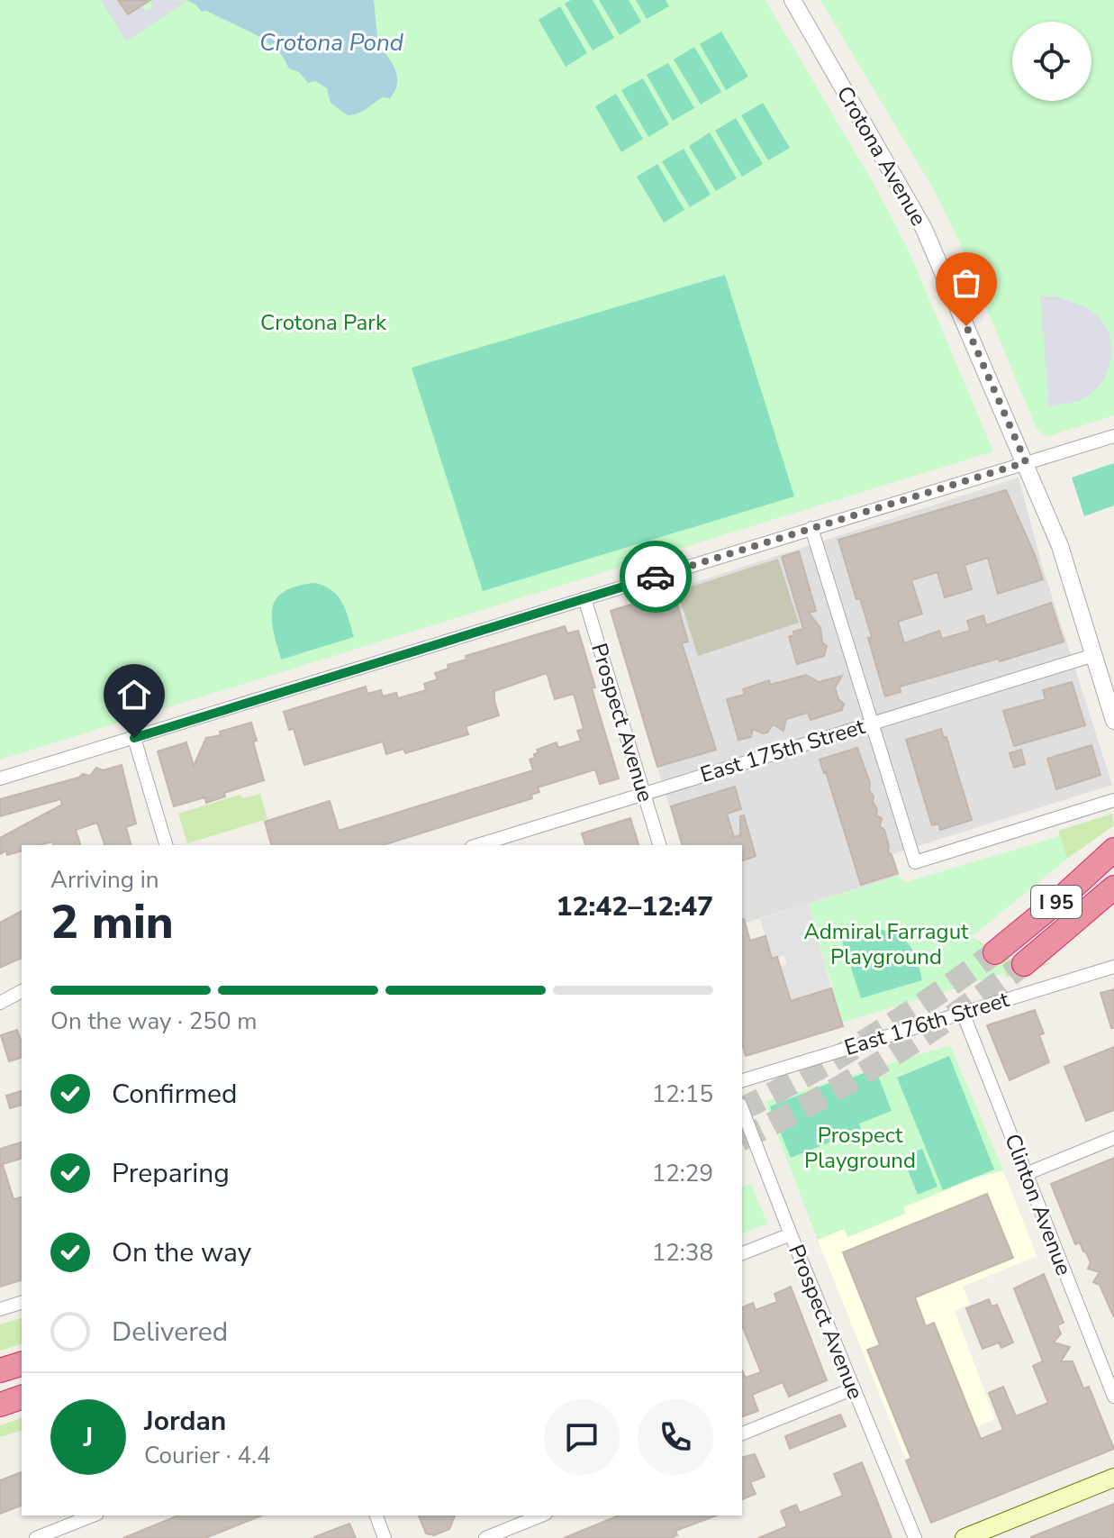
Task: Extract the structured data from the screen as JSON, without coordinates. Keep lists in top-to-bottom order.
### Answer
{
  "streets": {
    "highway": ["I 95"],
    "street": [
      "Crotona Avenue",
      "Prospect Avenue",
      "East 175th Street",
      "East 176th Street",
      "Clinton Avenue"
    ]
  },
  "crossings": [
    ["Crotona Avenue", "East 175th Street"],
    ["Prospect Avenue", "East 175th Street"],
    ["East 176th Street", "Clinton Avenue"]
  ],
  "water": ["Crotona Pond"],
  "parks": ["Crotona Park", "Admiral Farragut Playground", "Prospect Playground"],
  "page": {
    "heading": ["2 min", "Arriving in", "12:42–12:47"],
    "panel": ["Jordan", "Courier · 4.4"],
    "bar": "On the way · 250 m",
    "list": [
      ["Confirmed", "12:15"],
      ["Preparing", "12:29"],
      ["On the way", "12:38"],
      "Delivered"
    ],
    "round": "J"
  }
}
